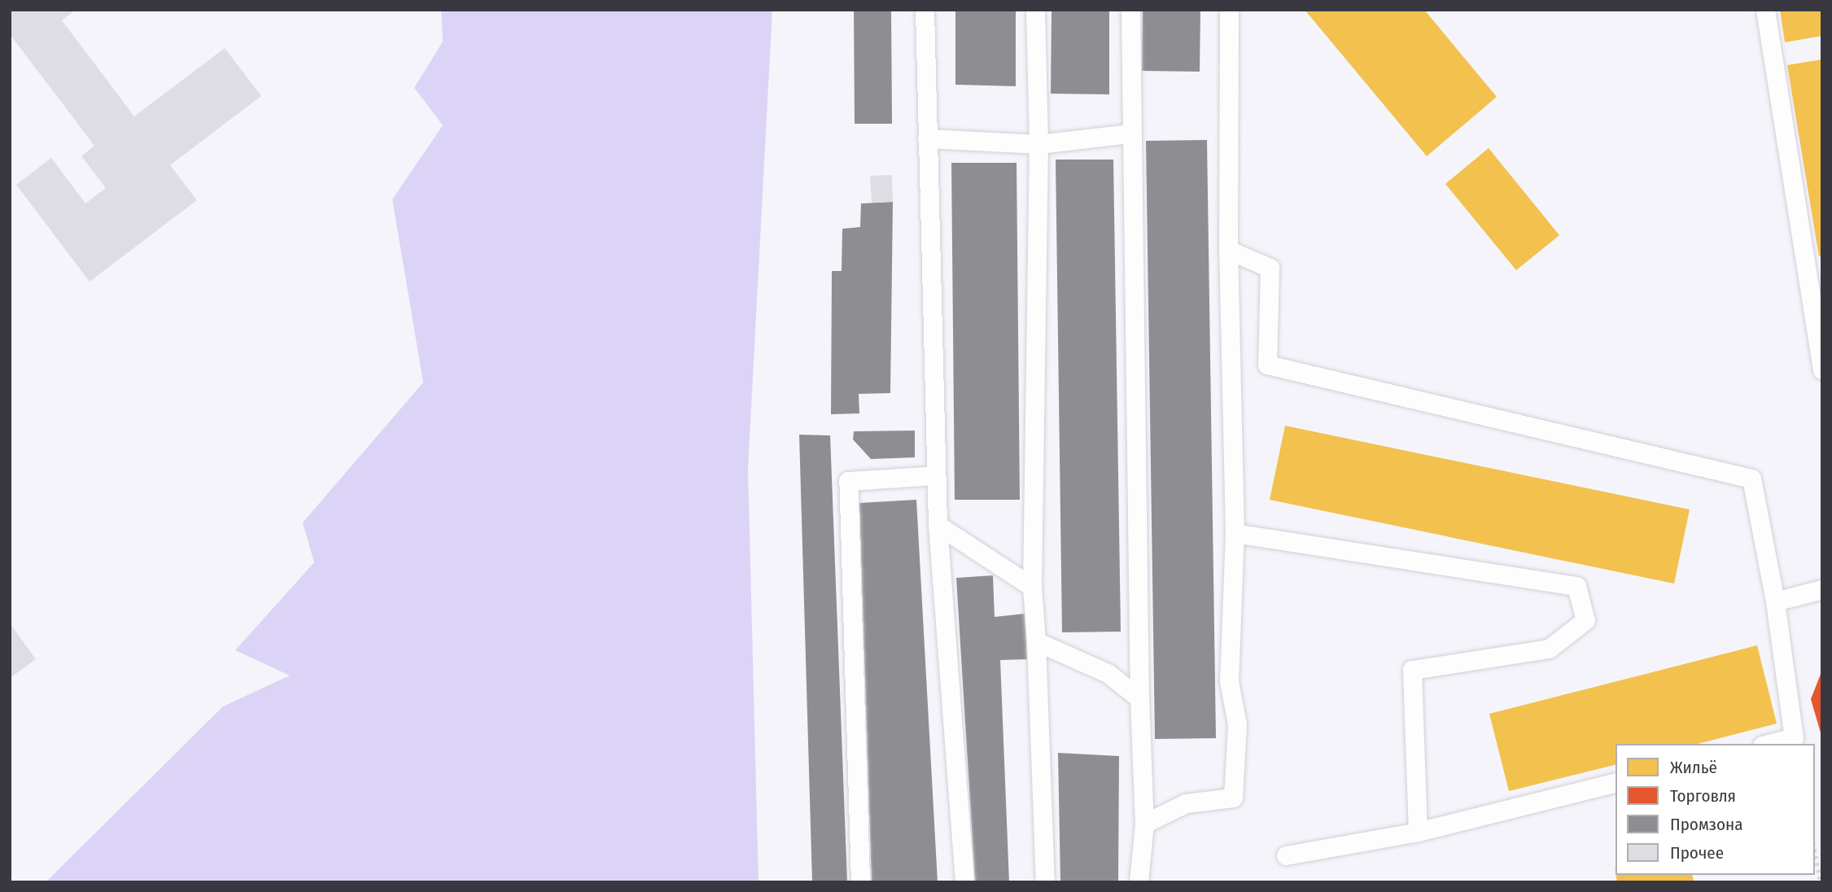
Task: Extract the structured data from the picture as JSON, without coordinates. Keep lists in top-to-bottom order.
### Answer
{
  "legend": [
    "Жильё",
    "Торговля",
    "Промзона",
    "Прочее"
  ]
}
